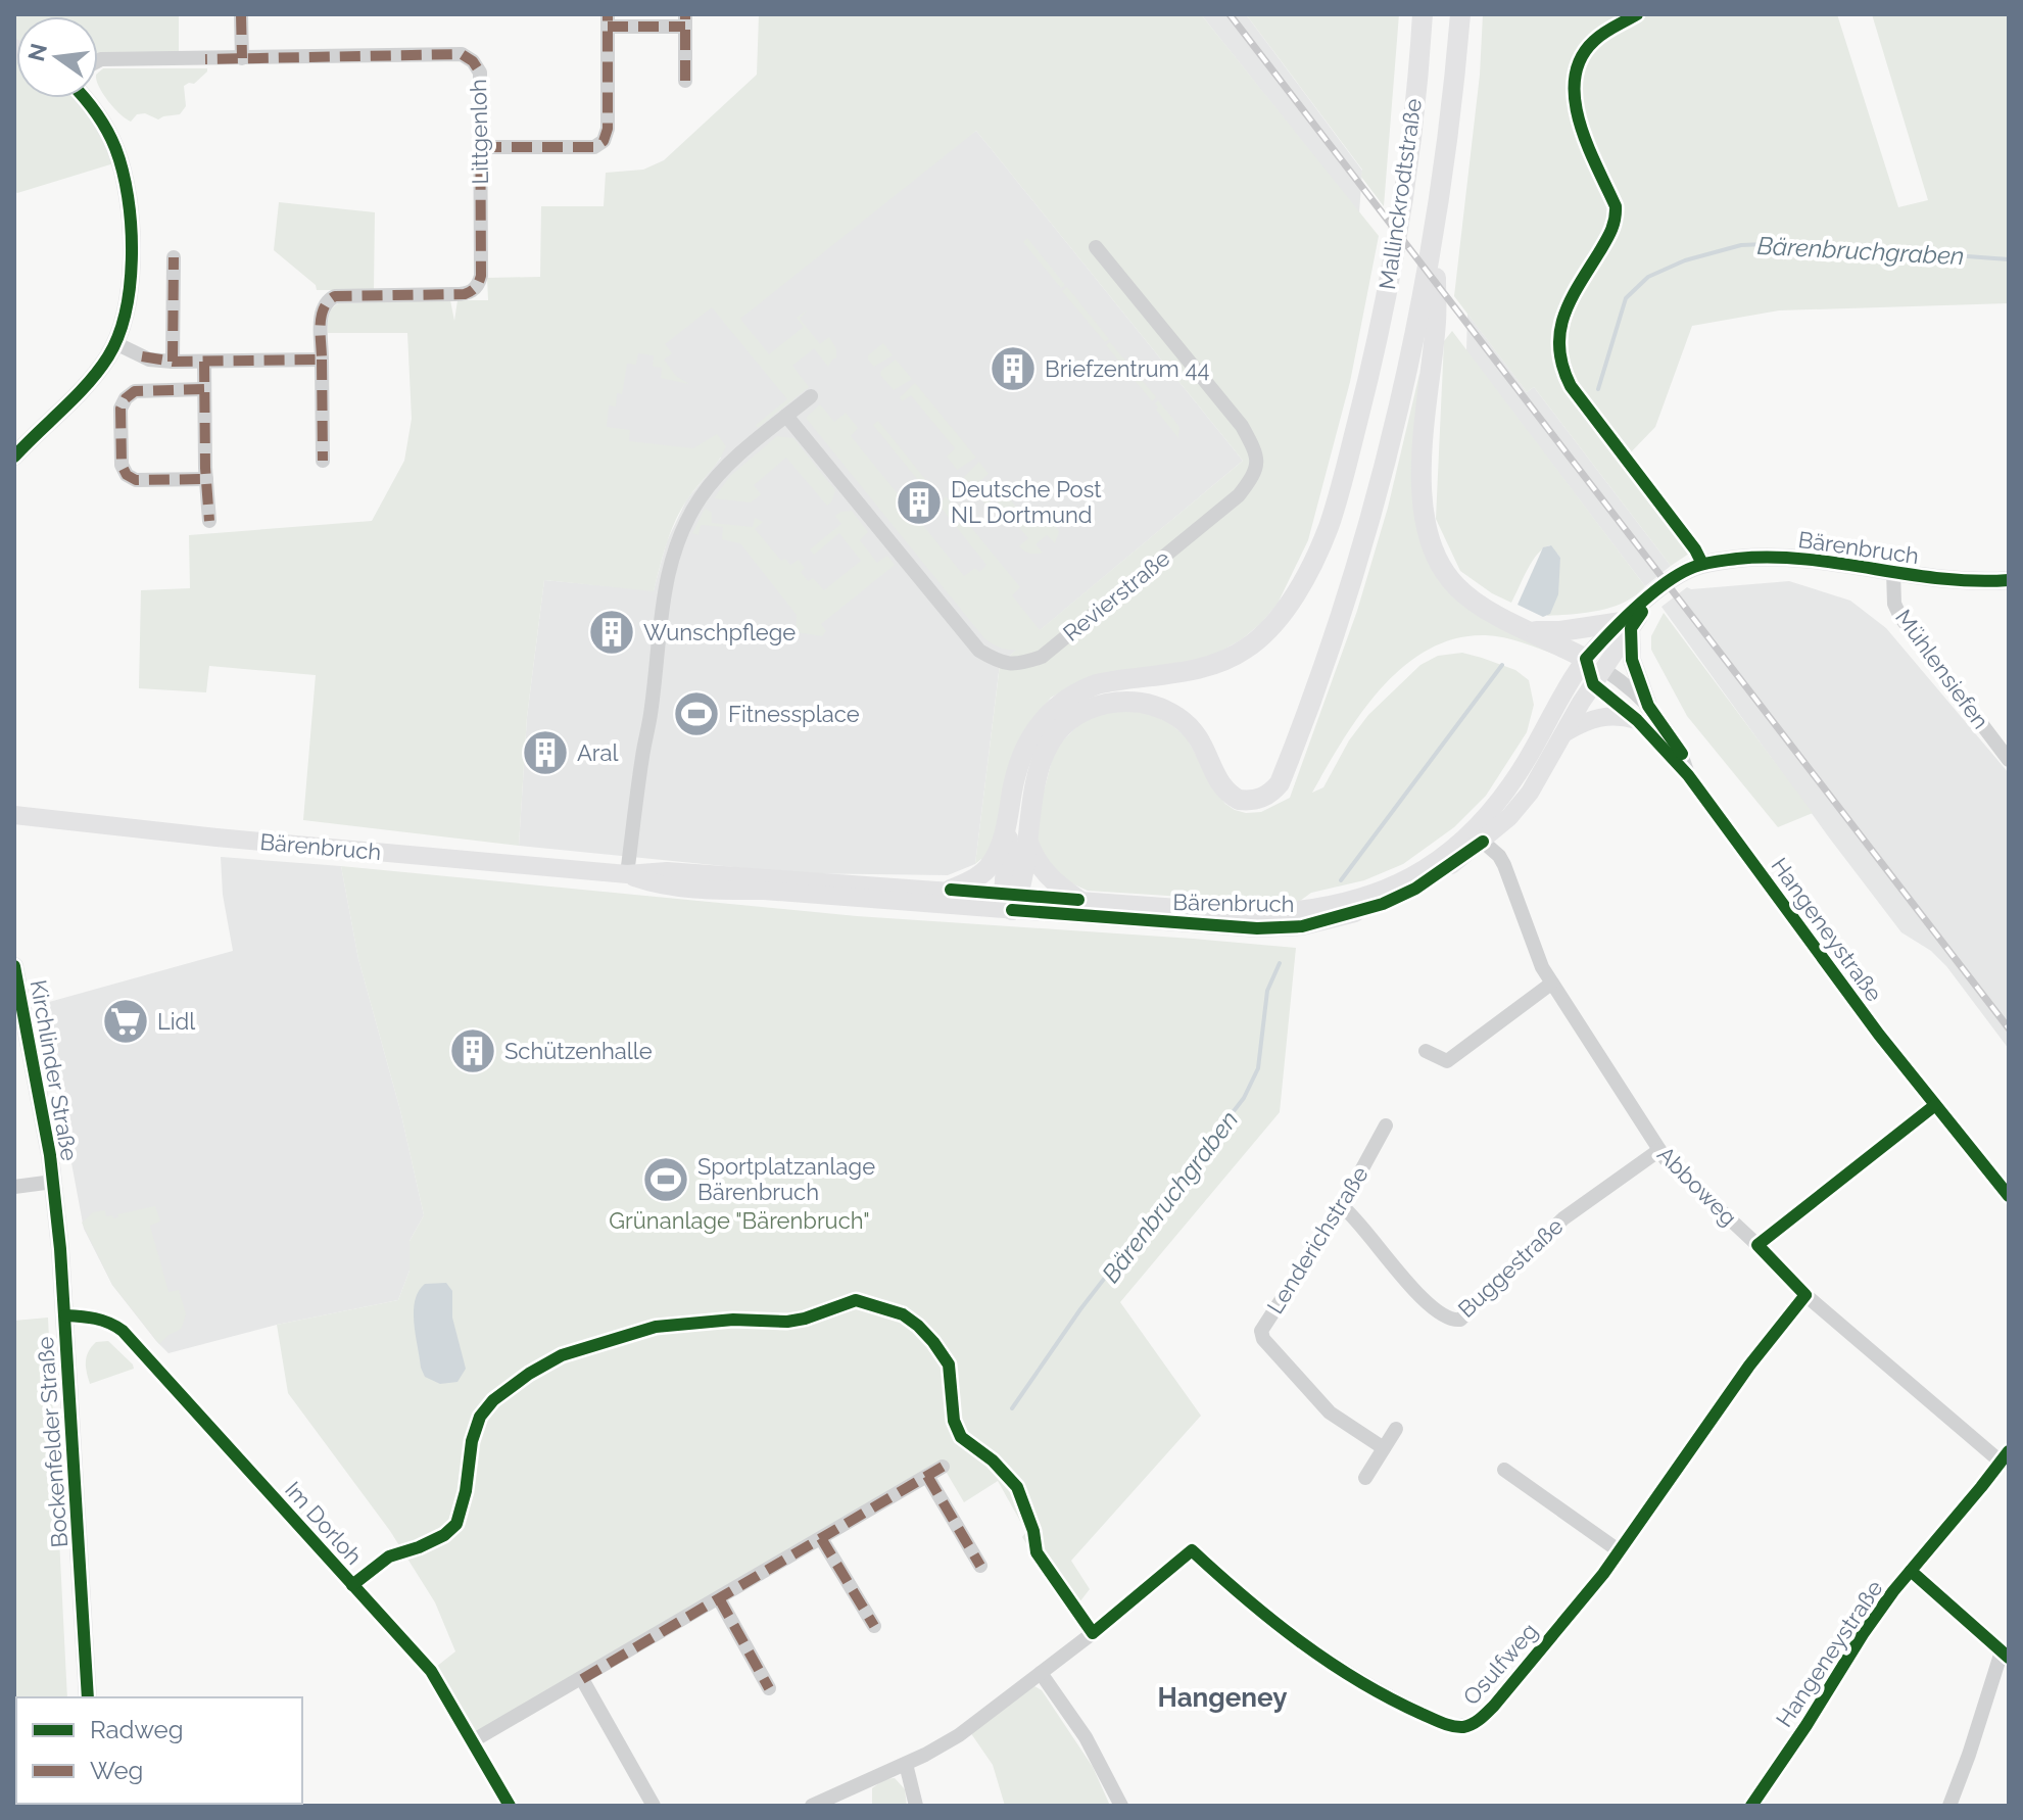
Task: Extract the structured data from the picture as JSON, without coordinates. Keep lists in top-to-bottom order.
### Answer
{
  "streets": {
    "highway": ["Mallinckrodtstraße"],
    "main road": ["Bärenbruch", "Kirchlinder Straße", "Bockenfelder Straße"],
    "street": [
      "Littgenloh",
      "Revierstraße",
      "Mühlensiefen",
      "Hangeneystraße",
      "Abboweg",
      "Lenderichstraße",
      "Buggestraße",
      "Im Dorloh",
      "Osulfweg"
    ]
  },
  "crossings": [
    ["Bärenbruch", "Mühlensiefen"],
    ["Bärenbruch", "Hangeneystraße"],
    ["Bärenbruch", "Abboweg"],
    ["Hangeneystraße", "Abboweg"],
    ["Kirchlinder Straße", "Bockenfelder Straße"],
    ["Abboweg", "Buggestraße"],
    ["Abboweg", "Osulfweg"],
    ["Lenderichstraße", "Buggestraße"],
    ["Bockenfelder Straße", "Im Dorloh"]
  ],
  "districts": ["Hangeney"],
  "water": ["Bärenbruchgraben"],
  "parks": ["Grünanlage \"Bärenbruch\""],
  "places": {
    "building": [
      "Briefzentrum 44",
      "Deutsche Post NL Dortmund",
      "Wunschpflege",
      "Aral",
      "Schützenhalle"
    ],
    "sports": ["Fitnessplace", "Sportplatzanlage Bärenbruch"],
    "supermarket": ["Lidl"]
  },
  "legend": ["Radweg", "Weg"],
  "north": "left"
}
